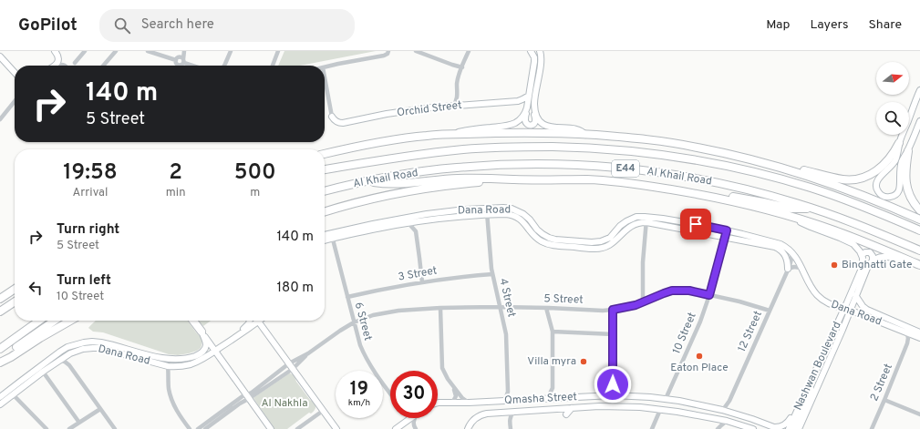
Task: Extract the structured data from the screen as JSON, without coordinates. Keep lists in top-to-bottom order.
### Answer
{
  "streets": {
    "highway": ["E44", "Al Khail Road"],
    "street": [
      "Orchid Street",
      "Dana Road",
      "3 Street",
      "4 Street",
      "5 Street",
      "6 Street",
      "12 Street",
      "10 Street",
      "Nashwan Boulevard",
      "2 Street",
      "Qmasha Street"
    ]
  },
  "crossings": [
    ["Dana Road", "4 Street"],
    ["Dana Road", "6 Street"],
    ["Dana Road", "12 Street"],
    ["Dana Road", "10 Street"],
    ["Dana Road", "Nashwan Boulevard"],
    ["Dana Road", "2 Street"],
    ["3 Street", "4 Street"],
    ["3 Street", "6 Street"],
    ["4 Street", "5 Street"],
    ["5 Street", "6 Street"],
    ["5 Street", "12 Street"],
    ["5 Street", "10 Street"],
    ["12 Street", "Qmasha Street"],
    ["10 Street", "Qmasha Street"]
  ],
  "parks": ["Al Nakhla"],
  "places": ["Binghatti Gate", "Eaton Place", "Villa myra"],
  "north": "right",
  "page": {
    "header": "GoPilot",
    "search": "Search here",
    "nav": ["Map", "Layers", "Share"],
    "turn": ["140 m", "5 Street"],
    "eta": [
      "19:58",
      "Arrival",
      "2",
      "min",
      "500",
      "m"
    ],
    "list": [
      {
        "name": "Turn right",
        "note": "5 Street",
        "value": "140 m"
      },
      {
        "name": "Turn left",
        "note": "10 Street",
        "value": "180 m"
      }
    ],
    "speed": "19 km/h",
    "limit": "30"
  }
}
